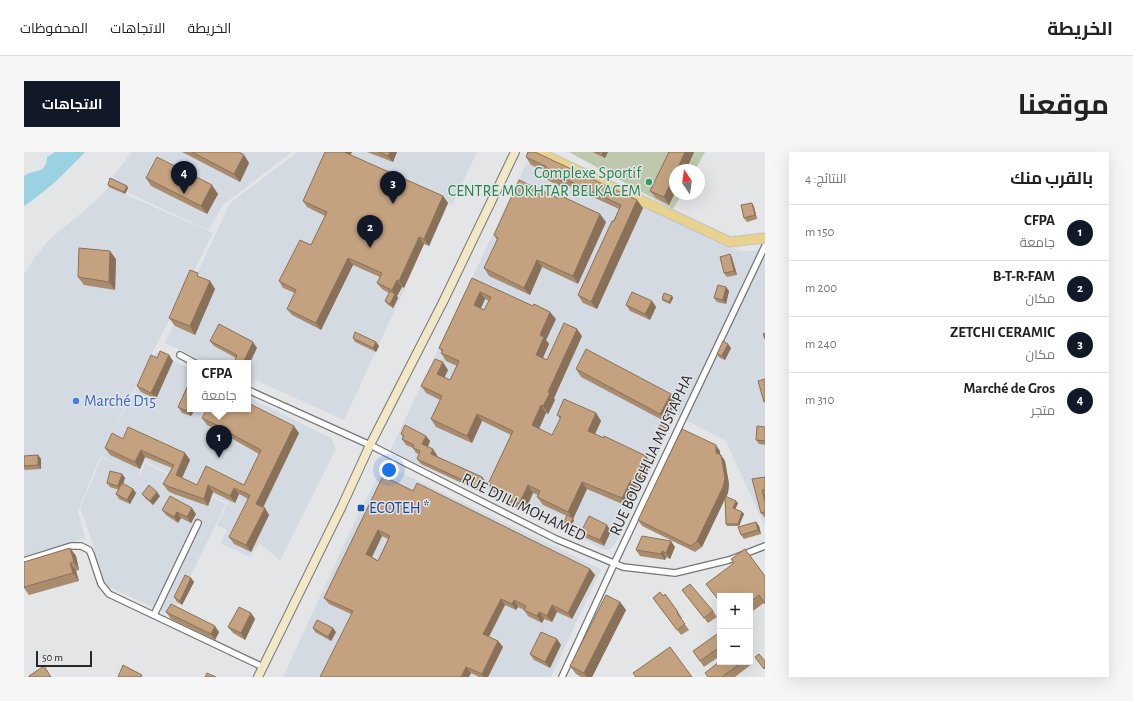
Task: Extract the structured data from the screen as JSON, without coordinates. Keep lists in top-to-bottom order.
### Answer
{
  "streets": {
    "street": ["RUE BOUGHLIA MUSTAPHA", "RUE DJILI MOHAMED"]
  },
  "crossings": [
    ["RUE BOUGHLIA MUSTAPHA", "RUE DJILI MOHAMED"]
  ],
  "places": {
    "other": ["Complexe Sportif CENTRE MOKHTAR BELKACEM", "Marché D15"],
    "transit": ["ECOTEH *"]
  },
  "scale_bar": "50 m",
  "north": "top",
  "page": {
    "header": "الخريطة",
    "nav": ["الخريطة", "الاتجاهات", "المحفوظات"],
    "title": "موقعنا",
    "buttons": "الاتجاهات",
    "heading": ["بالقرب منك", "النتائج: 4"],
    "pins": [
      "4",
      "3",
      "2",
      "1"
    ],
    "list": [
      {
        "mark": "1",
        "name": "CFPA",
        "note": "جامعة",
        "value": "150 m"
      },
      {
        "mark": "2",
        "name": "B-T-R-FAM",
        "note": "مكان",
        "value": "200 m"
      },
      {
        "mark": "3",
        "name": "ZETCHI CERAMIC",
        "note": "مكان",
        "value": "240 m"
      },
      {
        "mark": "4",
        "name": "Marché de Gros",
        "note": "متجر",
        "value": "310 m"
      }
    ],
    "popup": ["CFPA", "جامعة"],
    "map_buttons": ["+", "−"],
    "scale": "50 m"
  }
}
